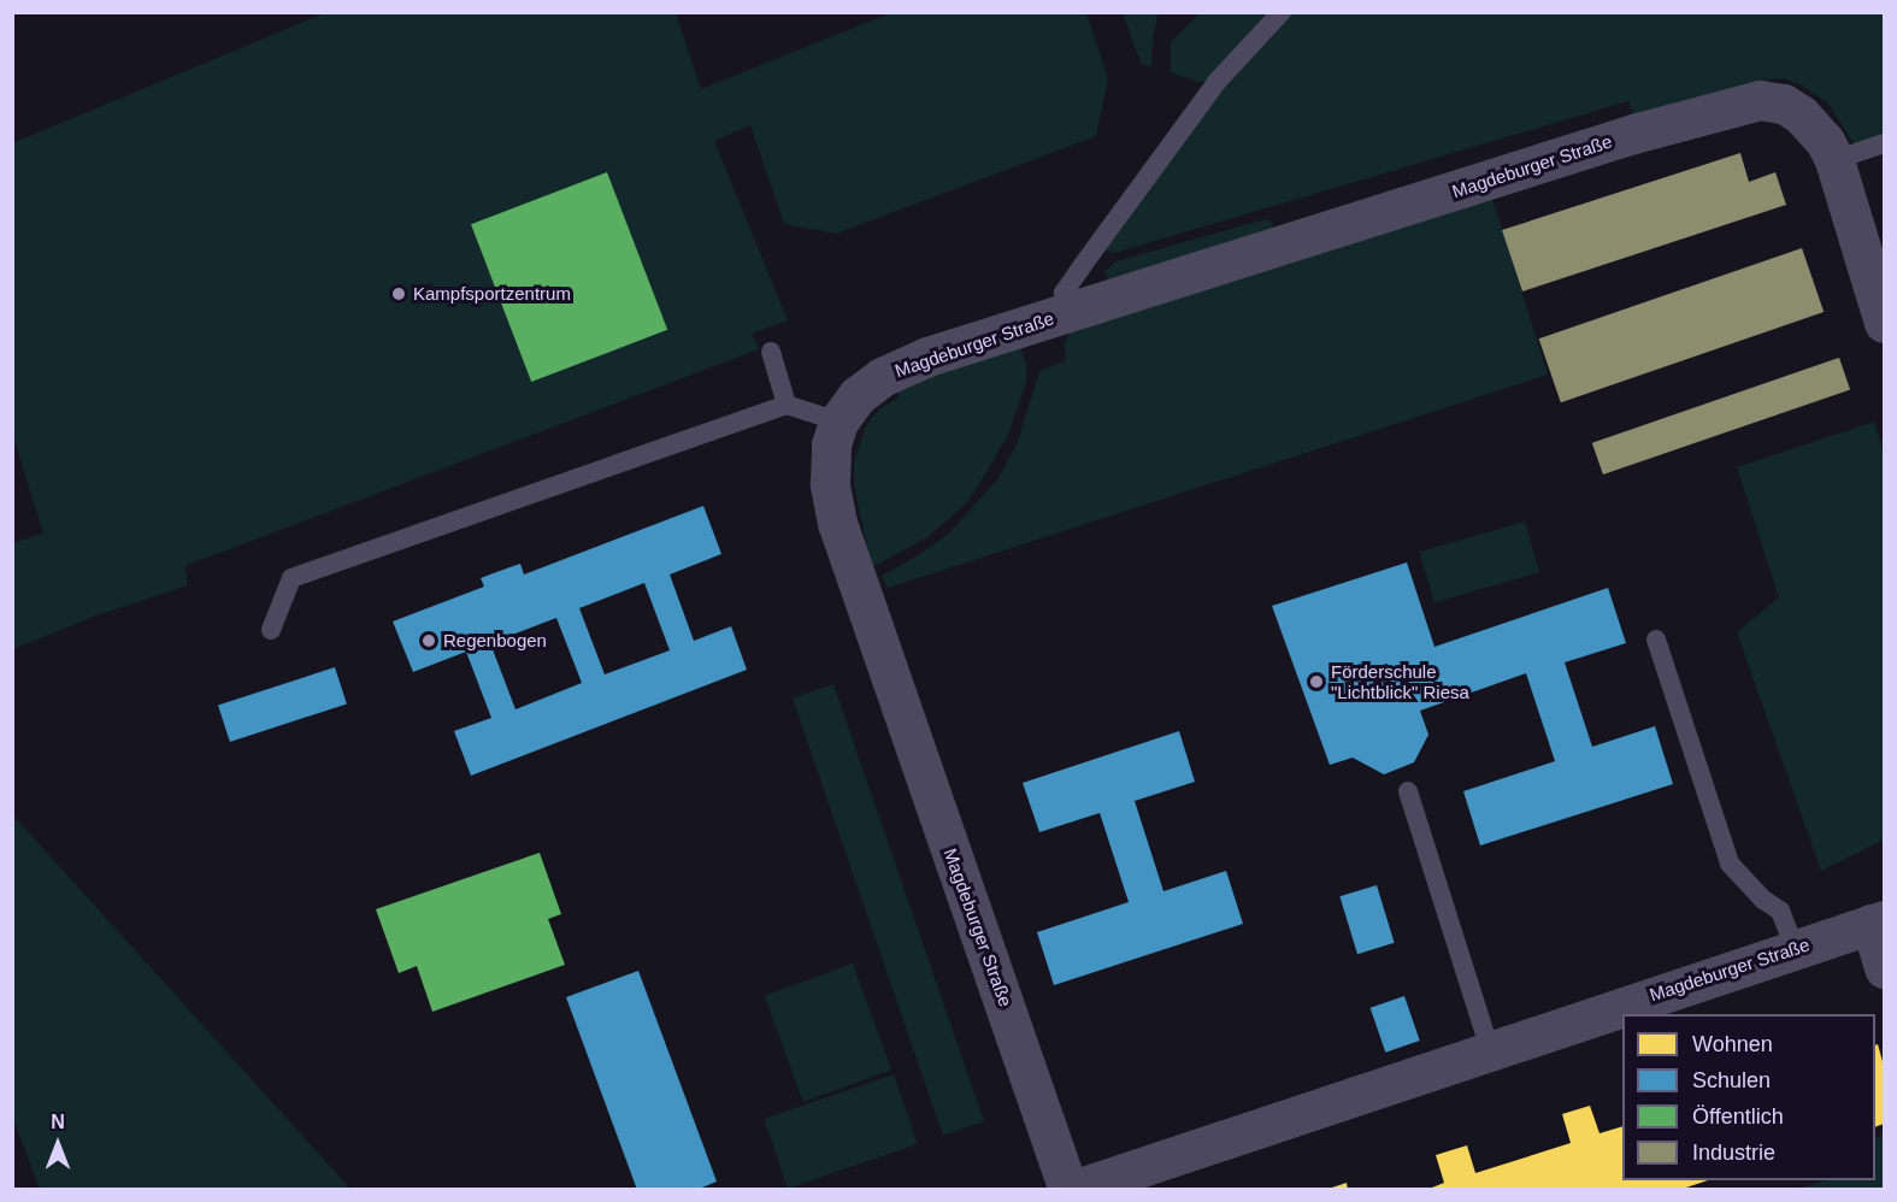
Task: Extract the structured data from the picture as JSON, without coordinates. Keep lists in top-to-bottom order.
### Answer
{
  "streets": {
    "street": ["Magdeburger Straße"]
  },
  "places": ["Kampfsportzentrum", "Regenbogen", "Förderschule \"Lichtblick\" Riesa"],
  "legend": [
    "Wohnen",
    "Schulen",
    "Öffentlich",
    "Industrie"
  ],
  "north": "top"
}
